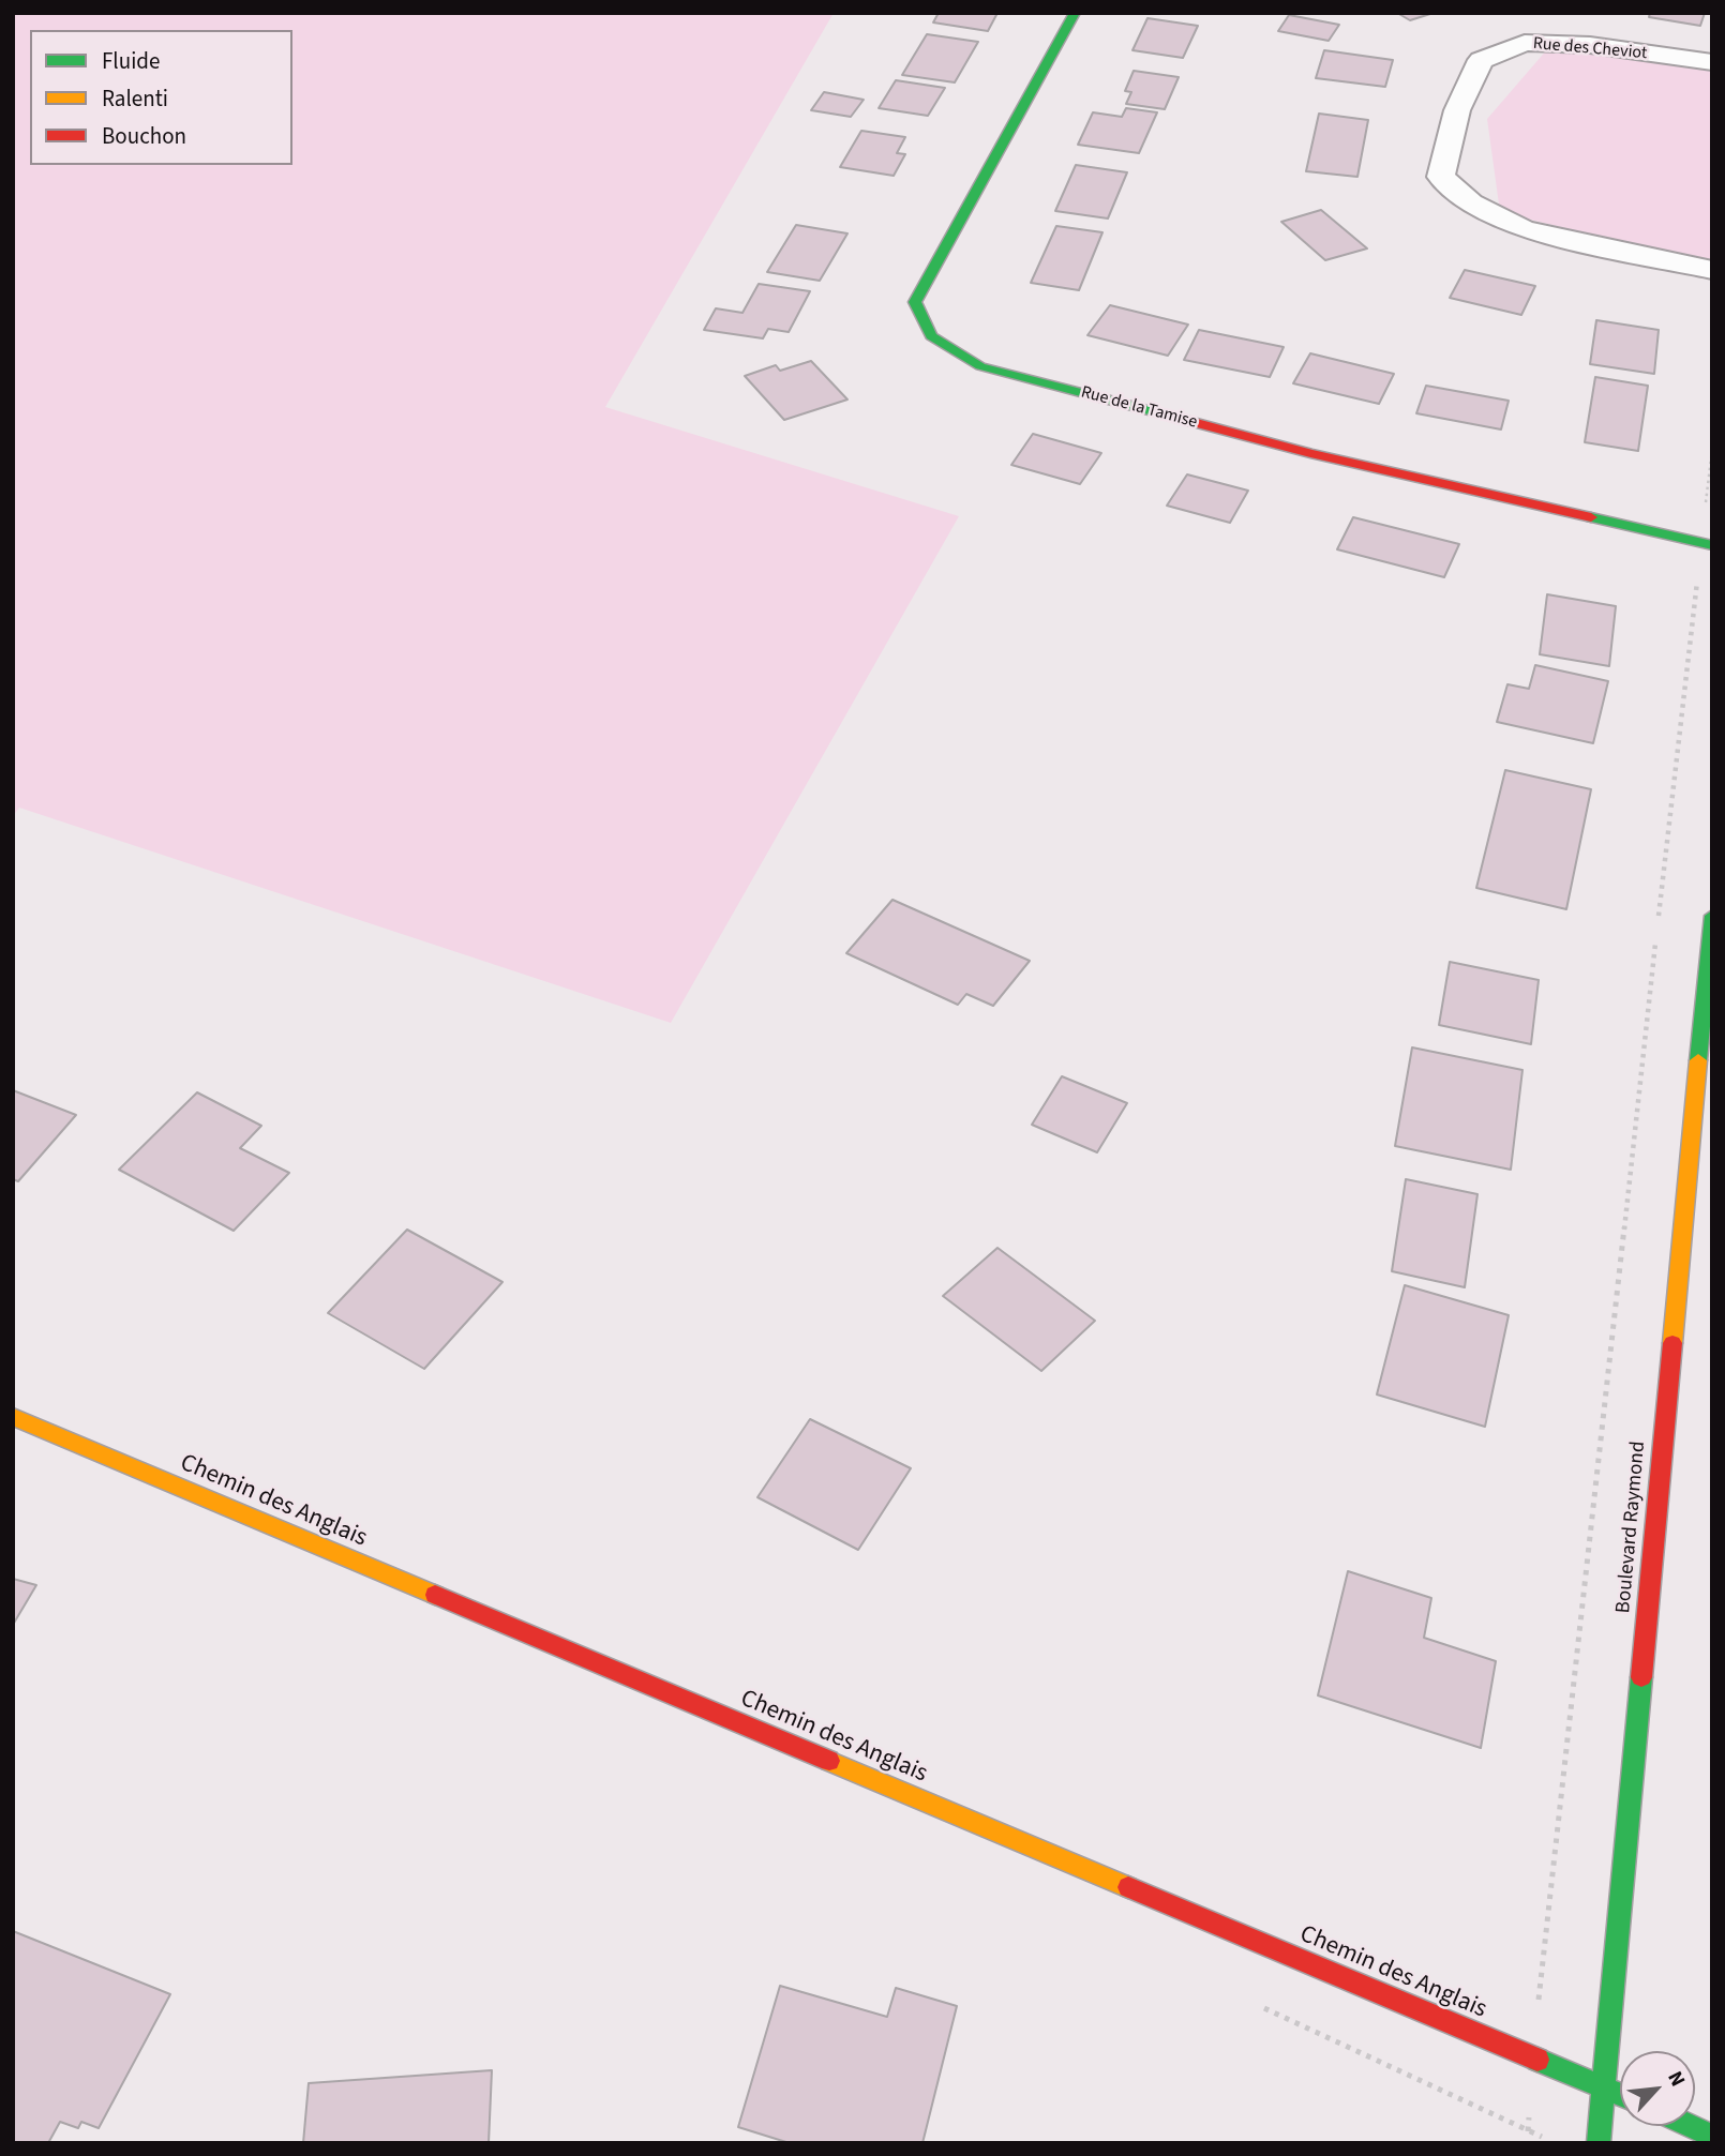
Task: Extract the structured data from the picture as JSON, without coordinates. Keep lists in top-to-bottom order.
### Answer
{
  "streets": {
    "street": [
      "Rue des Cheviot",
      "Rue de la Tamise",
      "Chemin des Anglais",
      "Boulevard Raymond"
    ]
  },
  "crossings": [
    ["Chemin des Anglais", "Boulevard Raymond"]
  ],
  "legend": ["Fluide", "Ralenti", "Bouchon"],
  "north": "top right"
}
